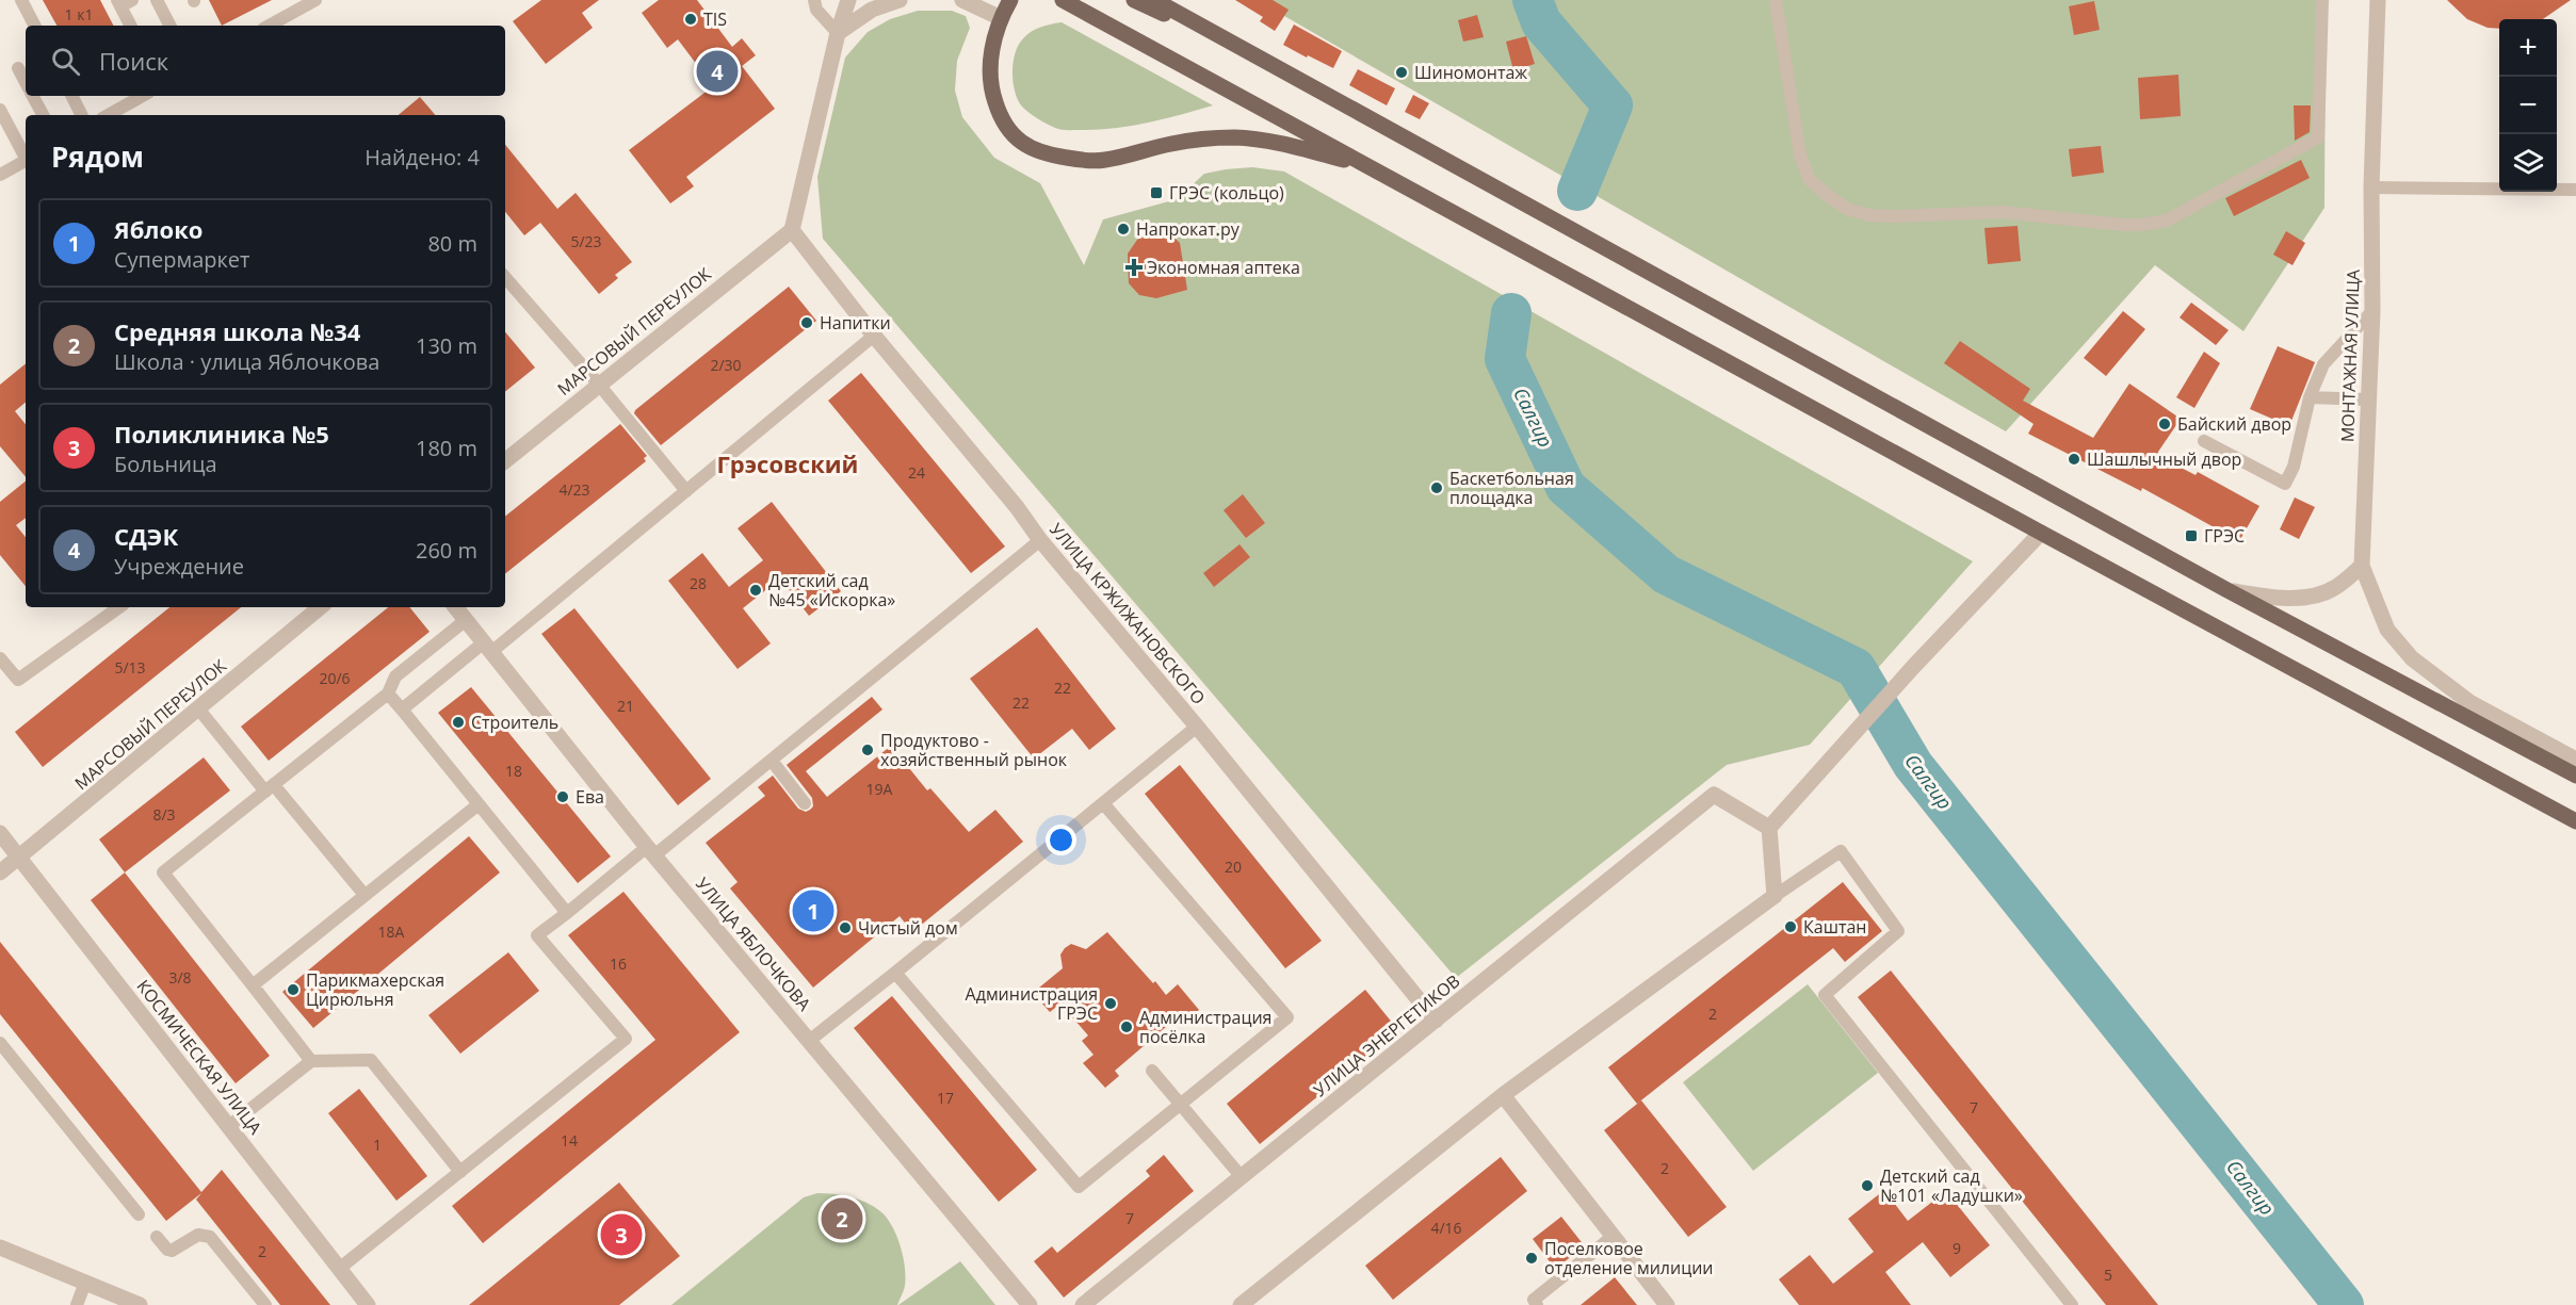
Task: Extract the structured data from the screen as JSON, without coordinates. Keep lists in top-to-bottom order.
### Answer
{
  "streets": {
    "street": [
      "МАРСОВЫЙ ПЕРЕУЛОК",
      "МОНТАЖНАЯ УЛИЦА",
      "УЛИЦА КРЖИЖАНОВСКОГО",
      "УЛИЦА ЯБЛОЧКОВА",
      "УЛИЦА ЭНЕРГЕТИКОВ",
      "КОСМИЧЕСКАЯ УЛИЦА"
    ]
  },
  "crossings": [
    ["МАРСОВЫЙ ПЕРЕУЛОК", "УЛИЦА КРЖИЖАНОВСКОГО"],
    ["МАРСОВЫЙ ПЕРЕУЛОК", "КОСМИЧЕСКАЯ УЛИЦА"],
    ["УЛИЦА КРЖИЖАНОВСКОГО", "УЛИЦА ЭНЕРГЕТИКОВ"]
  ],
  "districts": ["Грэсовский"],
  "water": ["Салгир"],
  "places": {
    "other": [
      "TIS",
      "Шиномонтаж",
      "Напрокат.ру",
      "Напитки",
      "Байский двор",
      "Шашлычный двор",
      "Баскетбольная площадка",
      "Детский сад №45 «Искорка»",
      "Строитель",
      "Продуктово - хозяйственный рынок",
      "Ева",
      "Каштан",
      "Чистый дом",
      "Парикмахерская Цирюльня",
      "Администрация ГРЭС",
      "Администрация посёлка",
      "Детский сад №101 «Ладушки»",
      "Поселковое отделение милиции"
    ],
    "transit": ["ГРЭС (кольцо)", "ГРЭС"],
    "health": ["Экономная аптека"]
  },
  "house_numbers": [
    "1 к1",
    "5/23",
    "2/30",
    "24",
    "4/23",
    "28",
    "5/13",
    "20/6",
    "22",
    "22",
    "21",
    "18",
    "19А",
    "8/3",
    "20",
    "18А",
    "16",
    "3/8",
    "2",
    "17",
    "7",
    "14",
    "1",
    "2",
    "7",
    "4/16",
    "9",
    "2",
    "5"
  ],
  "page": {
    "map_buttons": ["+", "−"],
    "search": "Поиск",
    "pins": [
      "4",
      "1",
      "2",
      "3"
    ],
    "heading": ["Рядом", "Найдено: 4"],
    "list": [
      {
        "mark": "1",
        "name": "Яблоко",
        "note": "Супермаркет",
        "value": "80 m"
      },
      {
        "mark": "2",
        "name": "Средняя школа №34",
        "note": "Школа · улица Яблочкова",
        "value": "130 m"
      },
      {
        "mark": "3",
        "name": "Поликлиника №5",
        "note": "Больница",
        "value": "180 m"
      },
      {
        "mark": "4",
        "name": "СДЭК",
        "note": "Учреждение",
        "value": "260 m"
      }
    ]
  }
}
